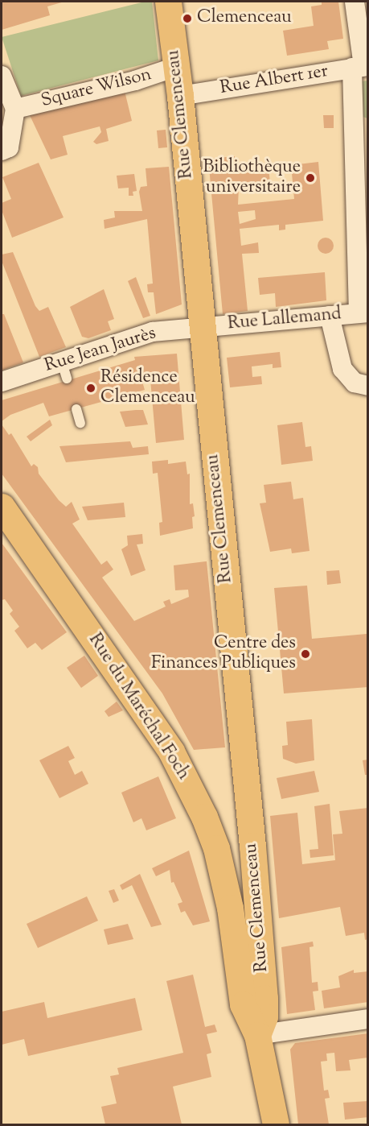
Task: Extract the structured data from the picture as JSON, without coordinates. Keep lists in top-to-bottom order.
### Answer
{
  "streets": {
    "main road": ["Rue Clemenceau", "Rue du Maréchal Foch"],
    "street": [
      "Rue Albert 1er",
      "Square Wilson",
      "Rue Lallemand",
      "Rue Jean Jaurès"
    ]
  },
  "crossings": [
    ["Rue Albert 1er", "Rue Clemenceau"],
    ["Square Wilson", "Rue Clemenceau"],
    ["Rue Clemenceau", "Rue Lallemand"],
    ["Rue Clemenceau", "Rue Jean Jaurès"],
    ["Rue Clemenceau", "Rue du Maréchal Foch"],
    ["Rue Lallemand", "Rue Jean Jaurès"]
  ],
  "places": [
    "Clemenceau",
    "Bibliothèque universitaire",
    "Résidence Clemenceau",
    "Centre des Finances Publiques"
  ]
}
